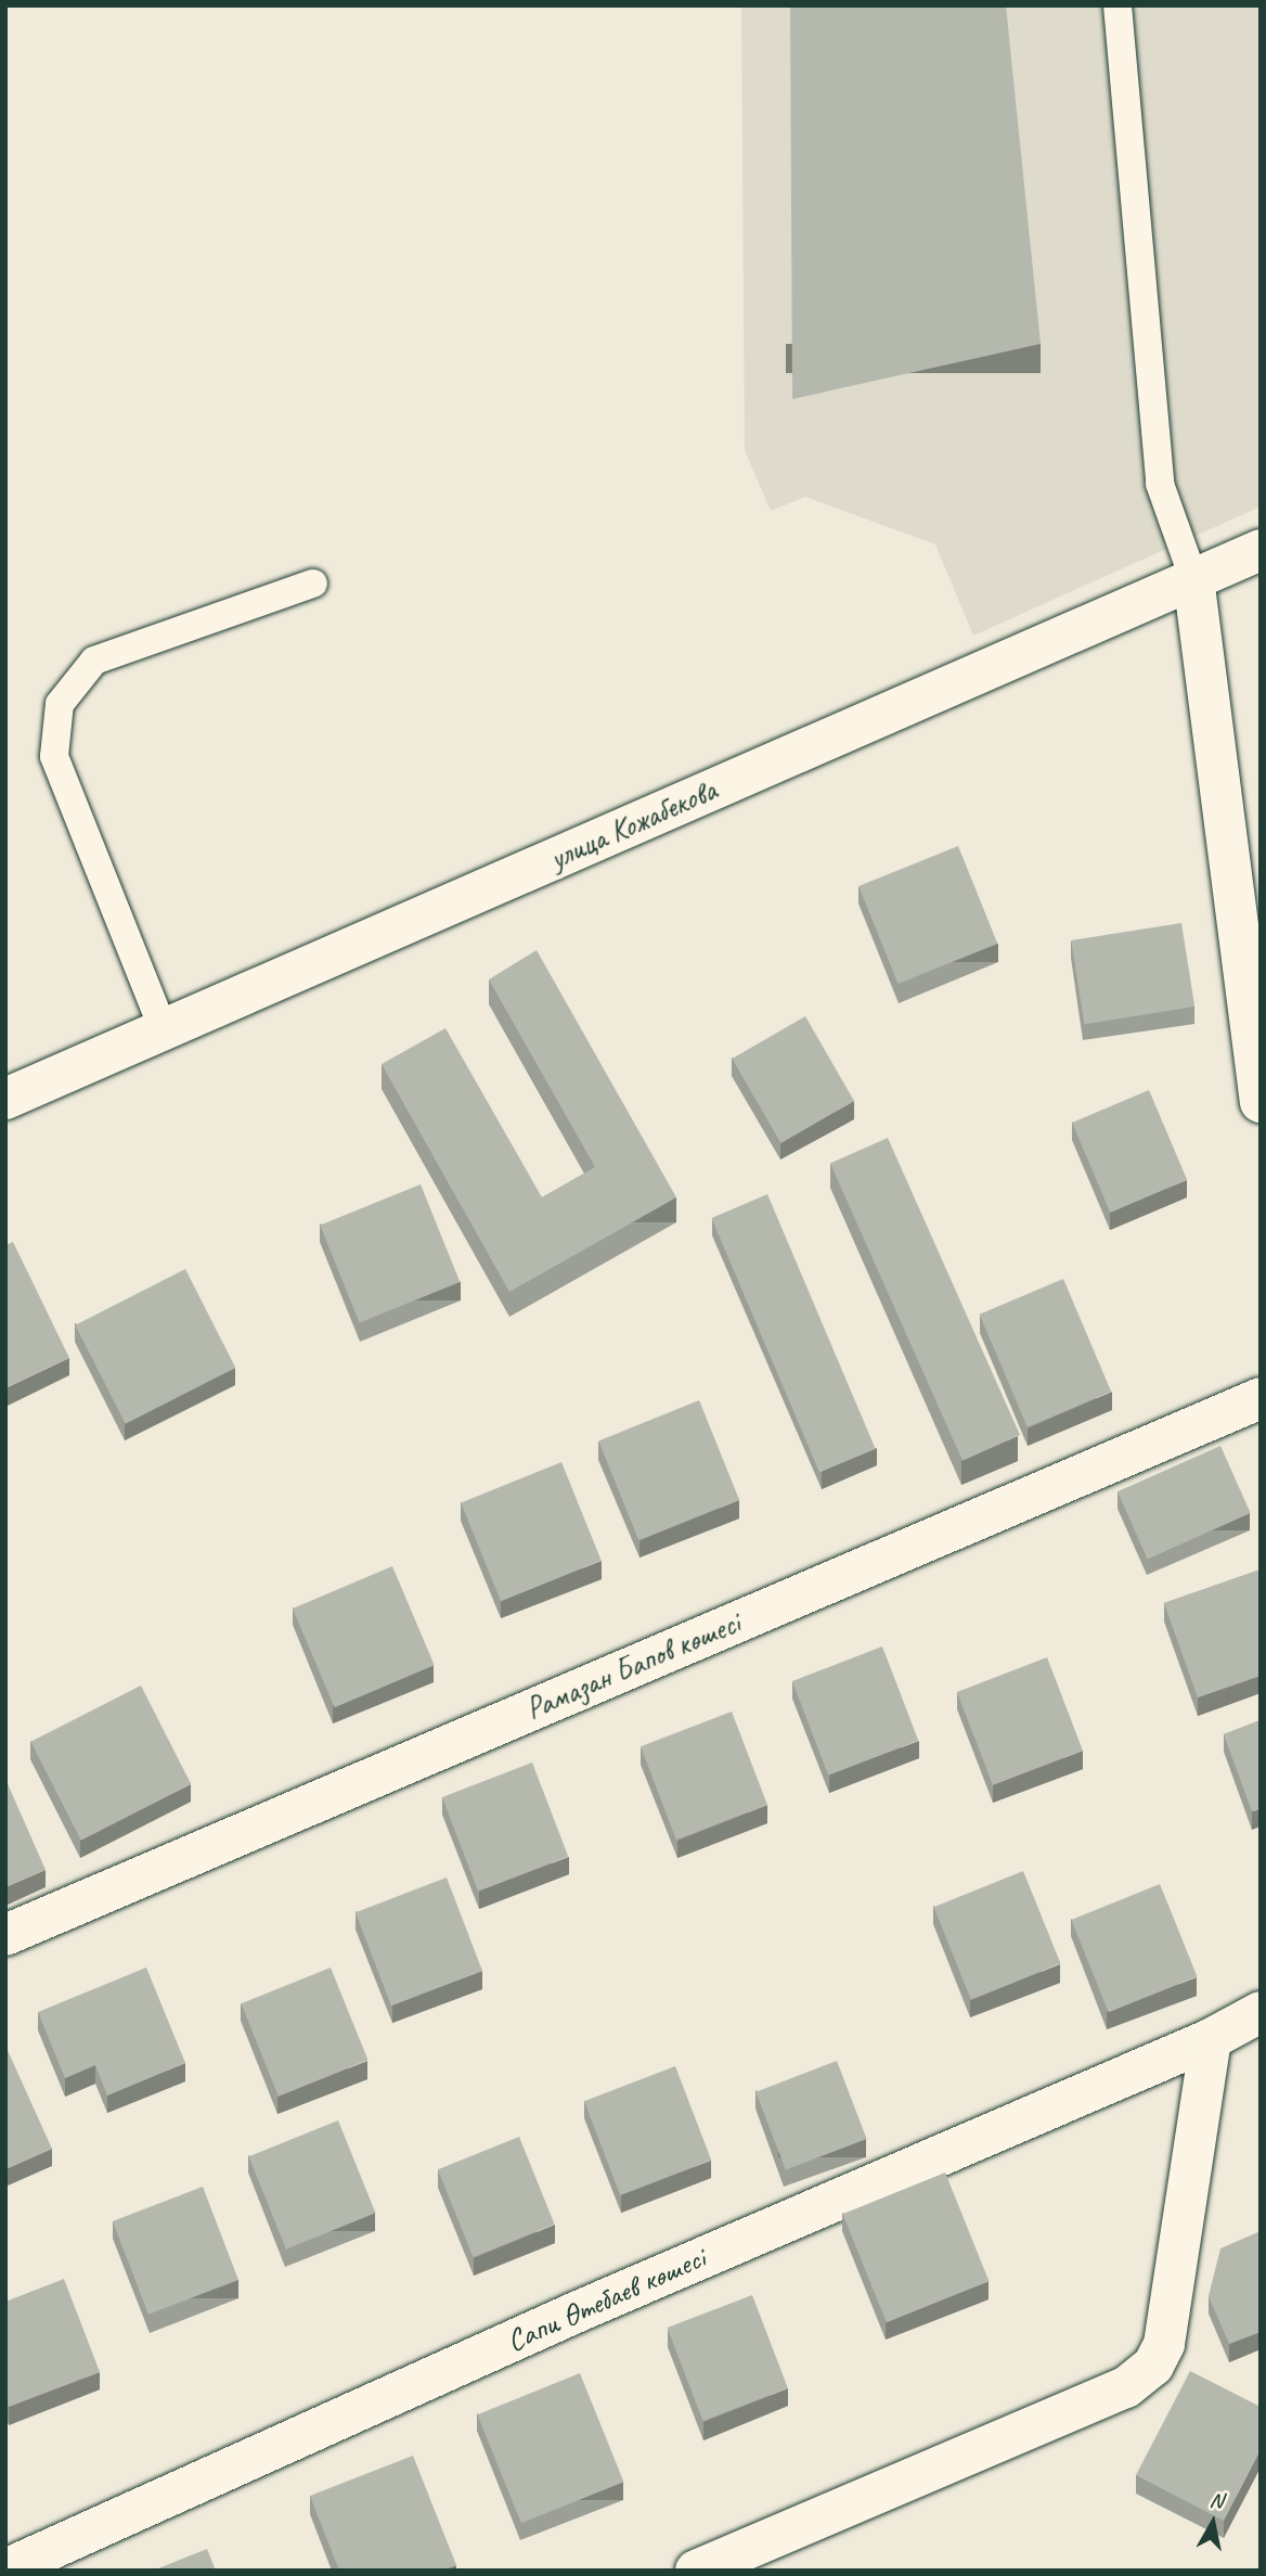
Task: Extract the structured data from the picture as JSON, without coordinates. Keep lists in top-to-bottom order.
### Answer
{
  "streets": {
    "street": ["улица Кожабекова", "Рамазан Бапов көшесі", "Сапи Өтебаев көшесі"]
  },
  "north": "top"
}
